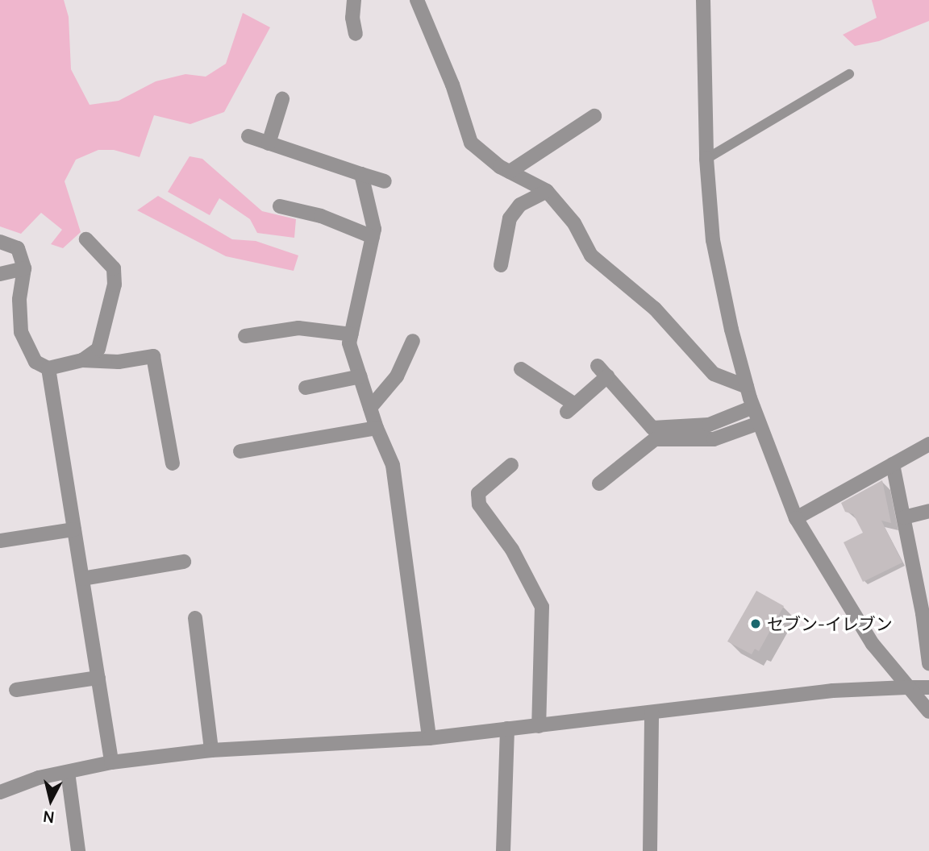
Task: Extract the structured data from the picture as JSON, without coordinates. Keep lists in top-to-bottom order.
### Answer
{
  "places": ["セブン-イレブン"],
  "north": "bottom"
}
